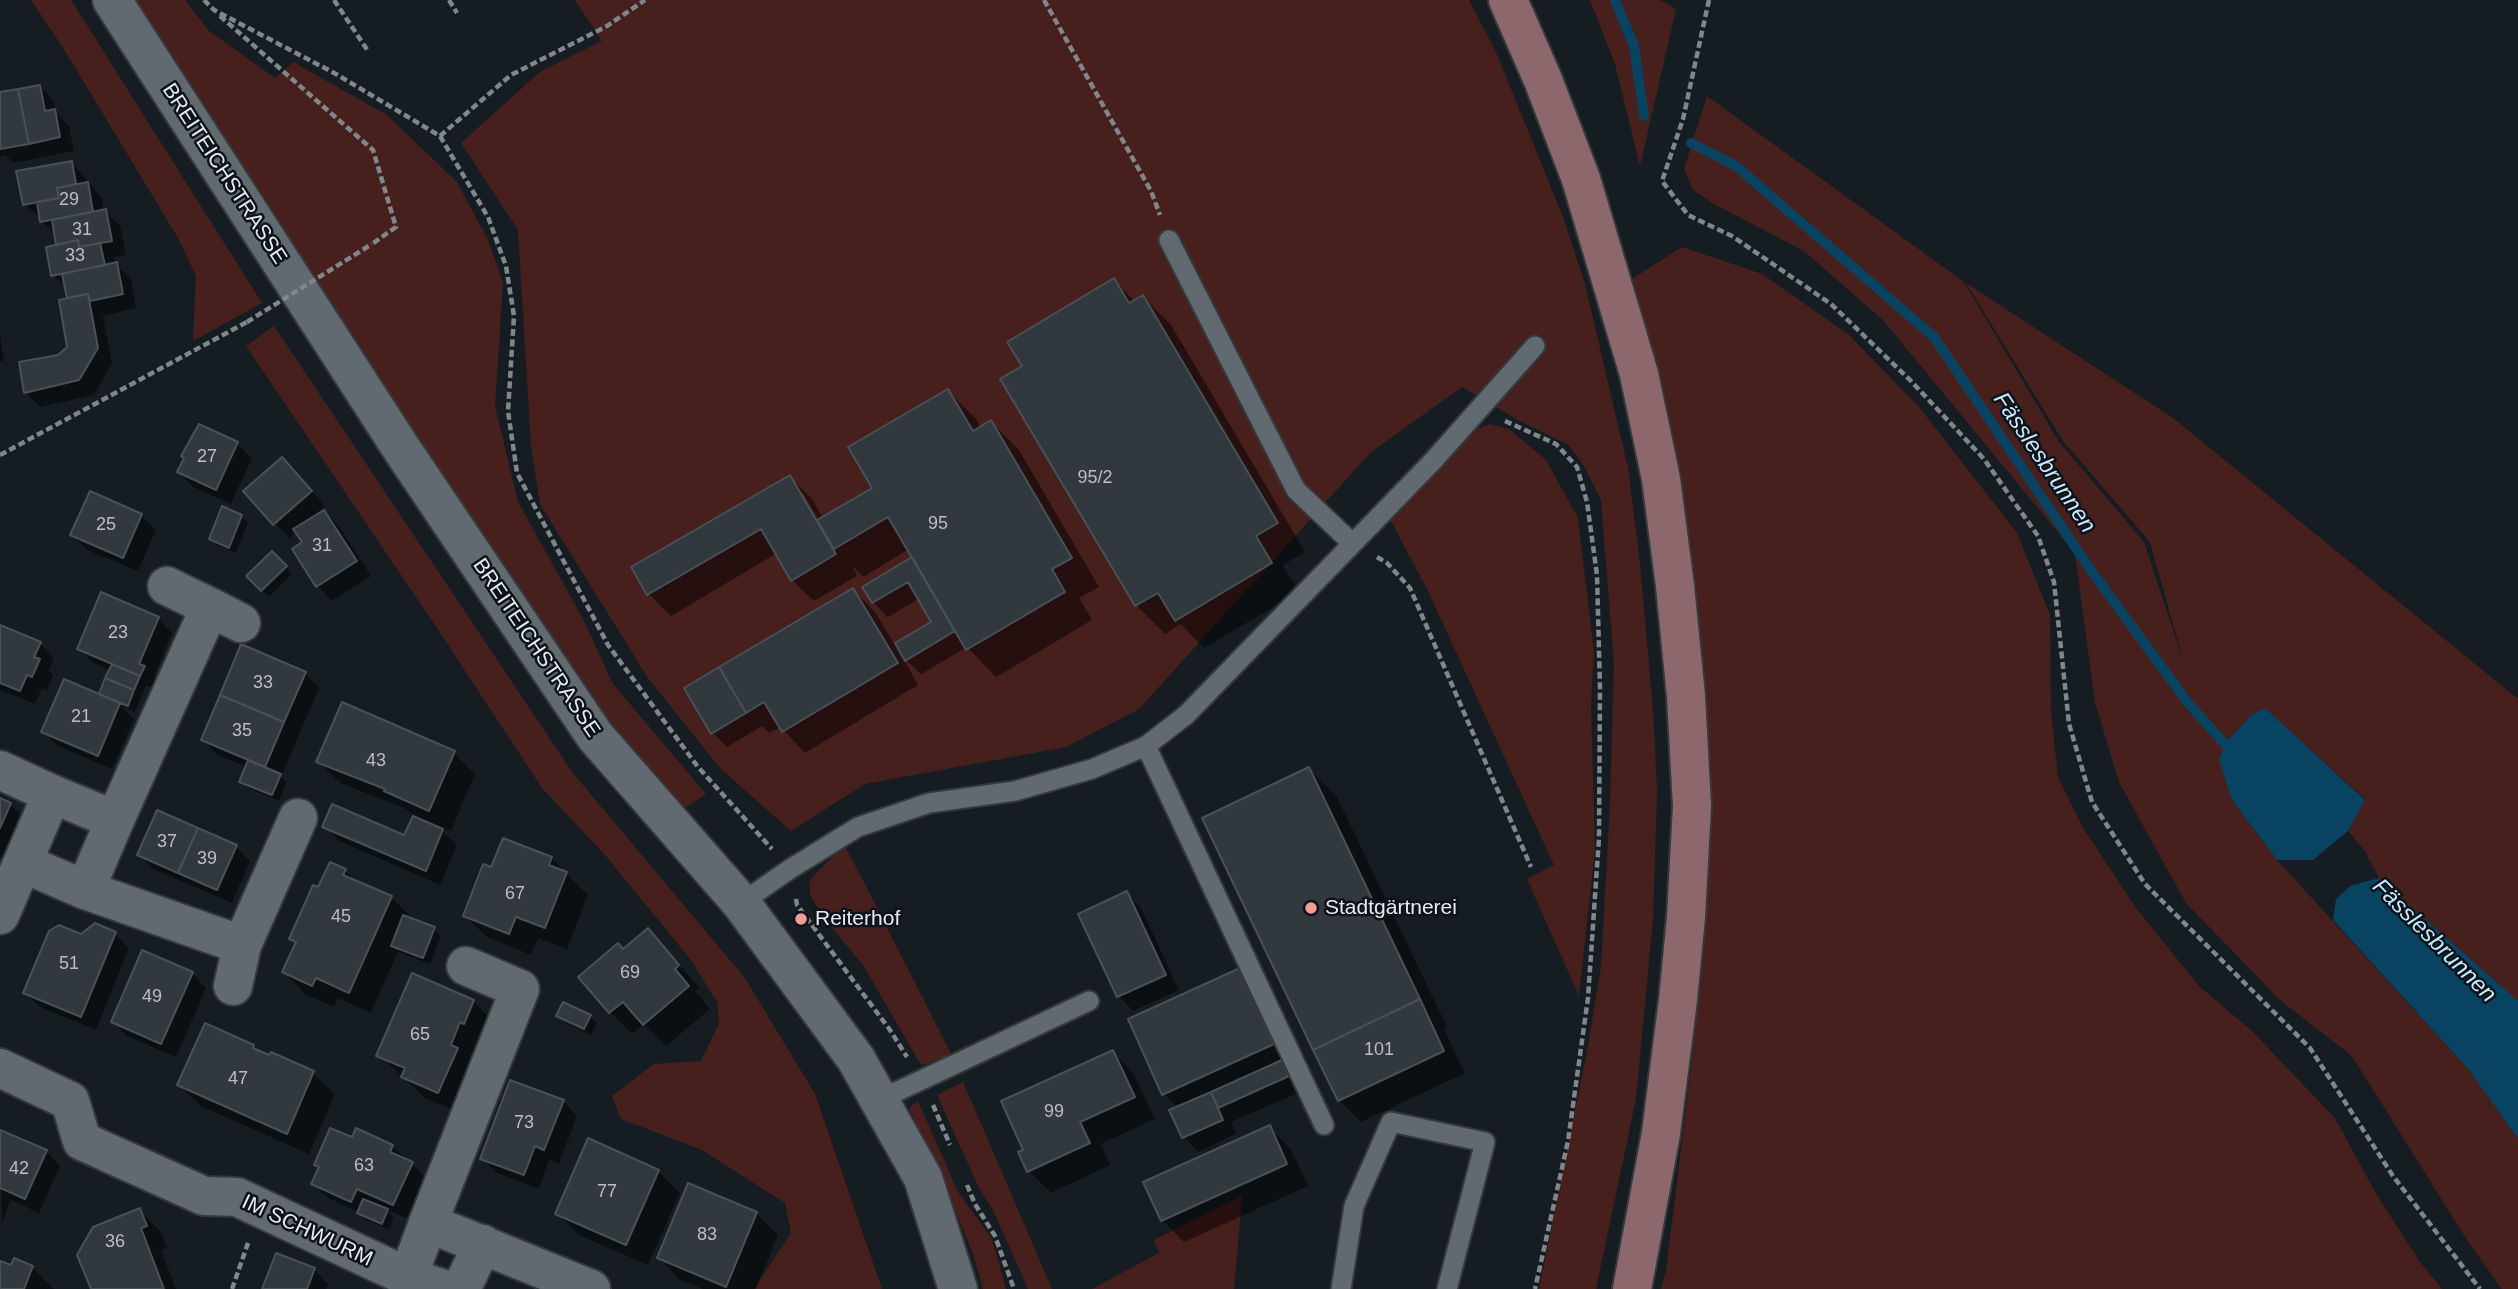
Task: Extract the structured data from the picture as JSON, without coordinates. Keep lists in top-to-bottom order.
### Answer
{
  "streets": {
    "street": ["BREITEICHSTRASSE", "IM SCHWURM"]
  },
  "water": ["Fässlesbrunnen"],
  "places": ["Stadtgärtnerei", "Reiterhof"],
  "house_numbers": [
    "29",
    "31",
    "33",
    "27",
    "95/2",
    "95",
    "25",
    "31",
    "23",
    "33",
    "21",
    "35",
    "43",
    "37",
    "39",
    "67",
    "45",
    "51",
    "69",
    "49",
    "65",
    "101",
    "47",
    "99",
    "73",
    "63",
    "42",
    "77",
    "83",
    "36"
  ]
}
